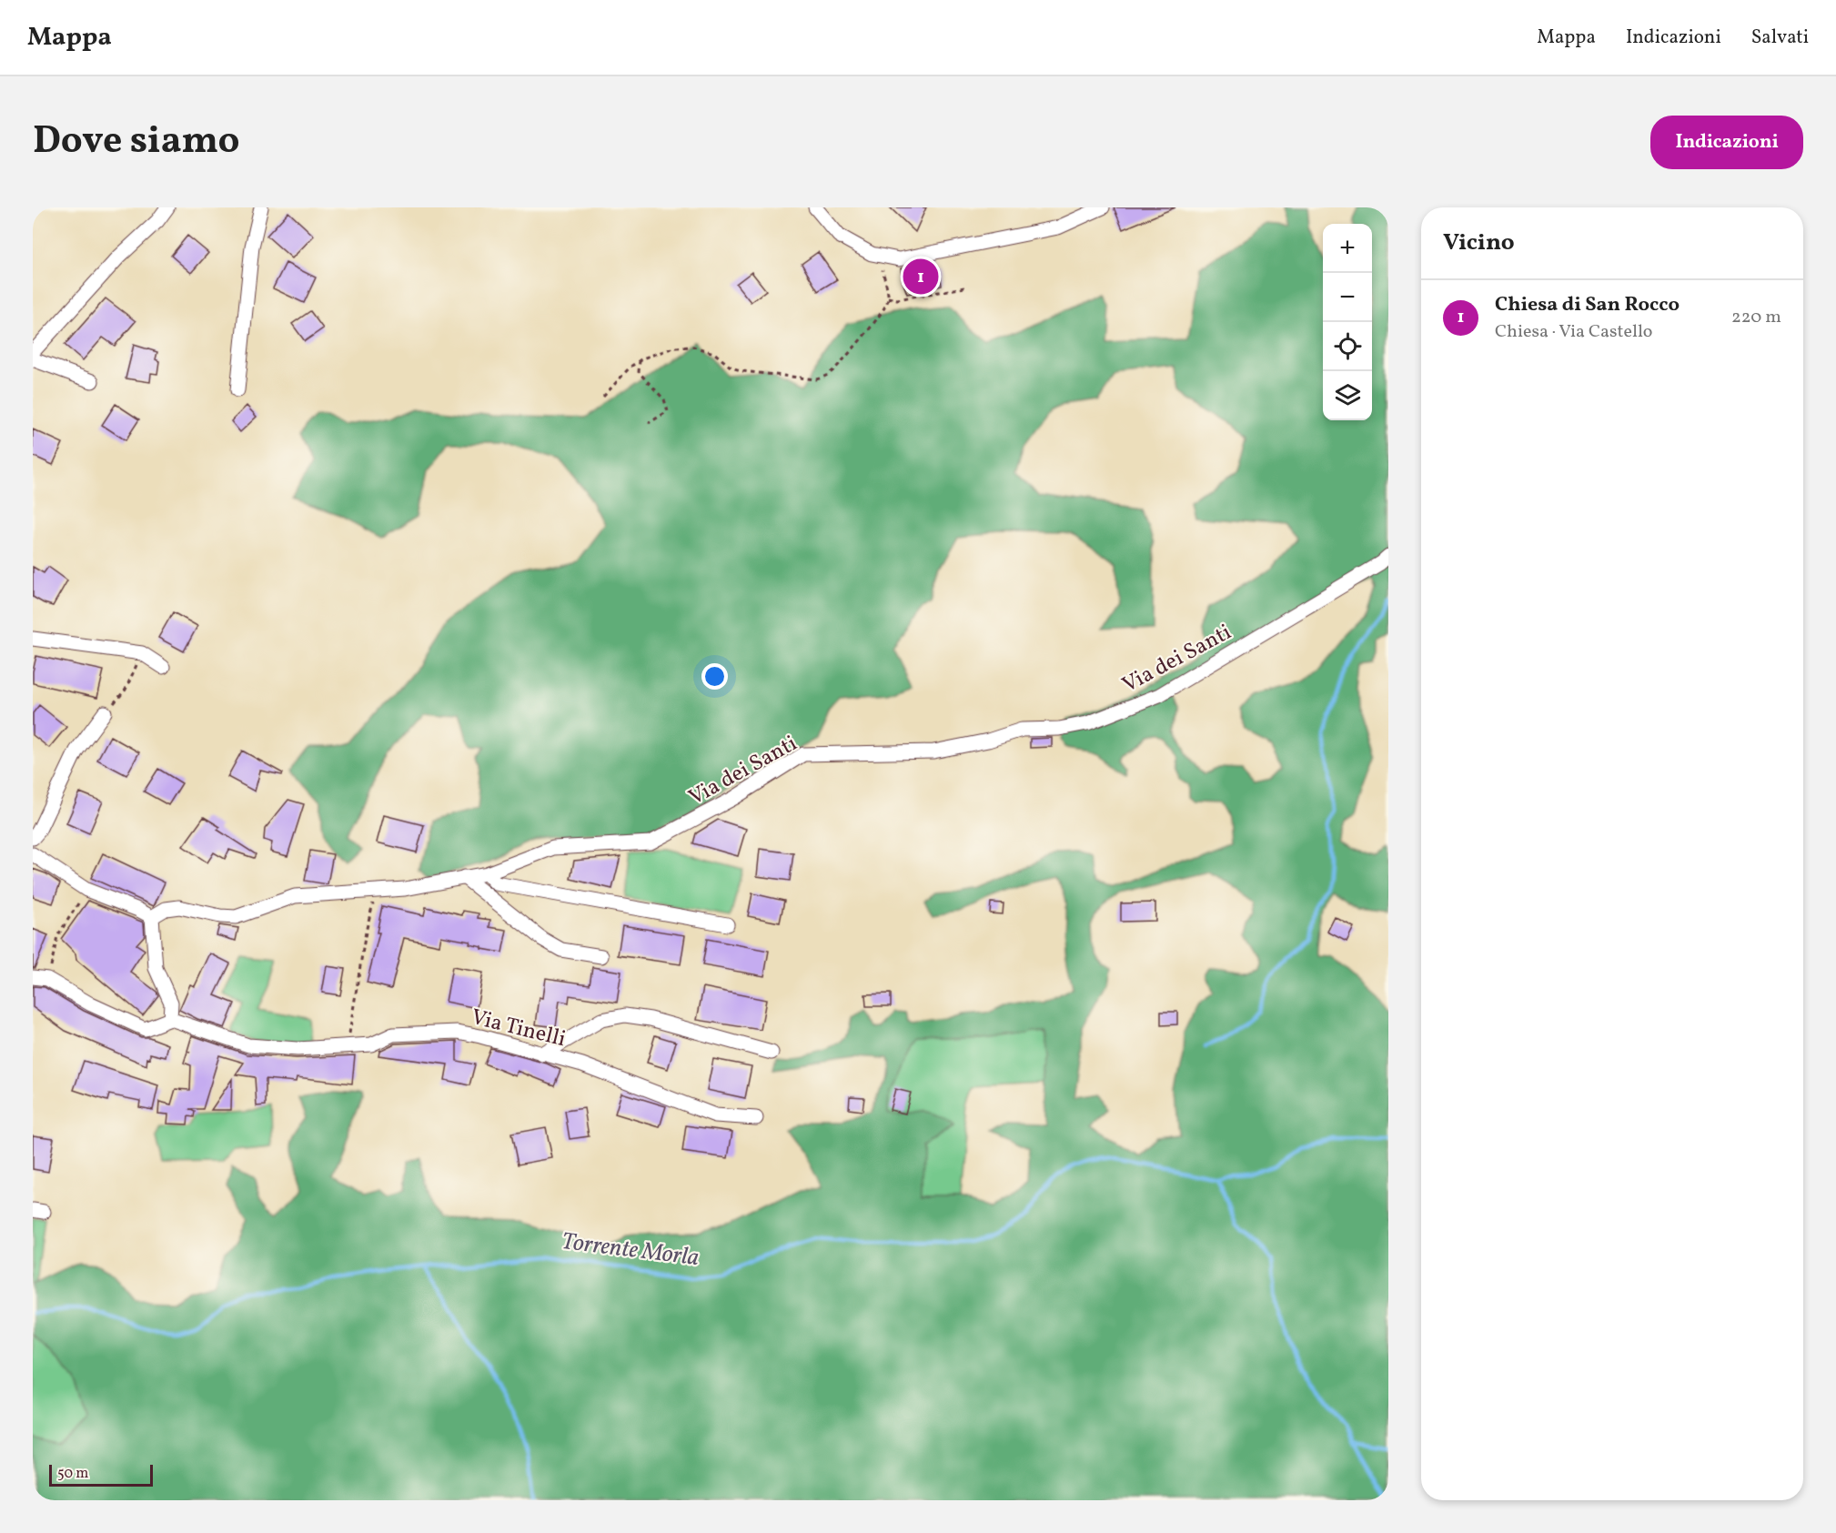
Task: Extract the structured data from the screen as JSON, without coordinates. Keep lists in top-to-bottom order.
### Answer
{
  "streets": {
    "street": ["Via dei Santi", "Via Tinelli"]
  },
  "water": ["Torrente Morla"],
  "scale_bar": "50 m",
  "page": {
    "header": "Mappa",
    "nav": ["Mappa", "Indicazioni", "Salvati"],
    "title": "Dove siamo",
    "buttons": "Indicazioni",
    "heading": "Vicino",
    "map_buttons": ["+", "−"],
    "pins": "1",
    "list": [
      {
        "mark": "1",
        "name": "Chiesa di San Rocco",
        "note": "Chiesa · Via Castello",
        "value": "220 m"
      }
    ],
    "scale": "50 m"
  }
}
